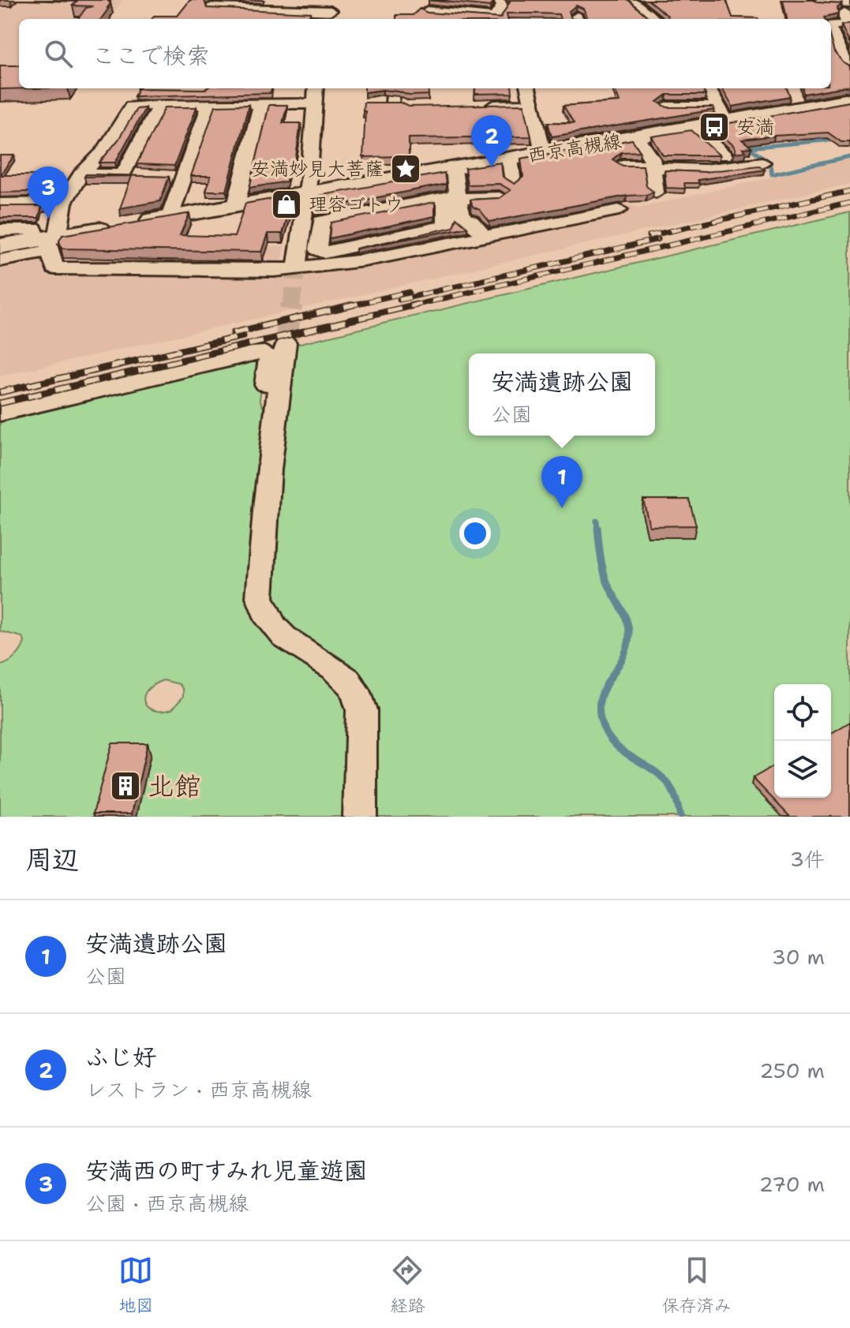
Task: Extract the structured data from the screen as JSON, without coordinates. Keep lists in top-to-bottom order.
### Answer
{
  "streets": {
    "main road": ["西京高槻線"]
  },
  "places": {
    "bus stop": ["安満"],
    "place": ["安満妙見大菩薩"],
    "shop": ["理容ゴトウ"],
    "building": ["北館"]
  },
  "page": {
    "search": "ここで検索",
    "pins": ["2", "3", "1"],
    "popup": ["安満遺跡公園", "公園"],
    "heading": ["周辺", "3件"],
    "list": [
      {
        "mark": "1",
        "name": "安満遺跡公園",
        "note": "公園",
        "value": "30 m"
      },
      {
        "mark": "2",
        "name": "ふじ好",
        "note": "レストラン · 西京高槻線",
        "value": "250 m"
      },
      {
        "mark": "3",
        "name": "安満西の町すみれ児童遊園",
        "note": "公園 · 西京高槻線",
        "value": "270 m"
      }
    ],
    "nav": ["地図", "経路", "保存済み"]
  }
}
